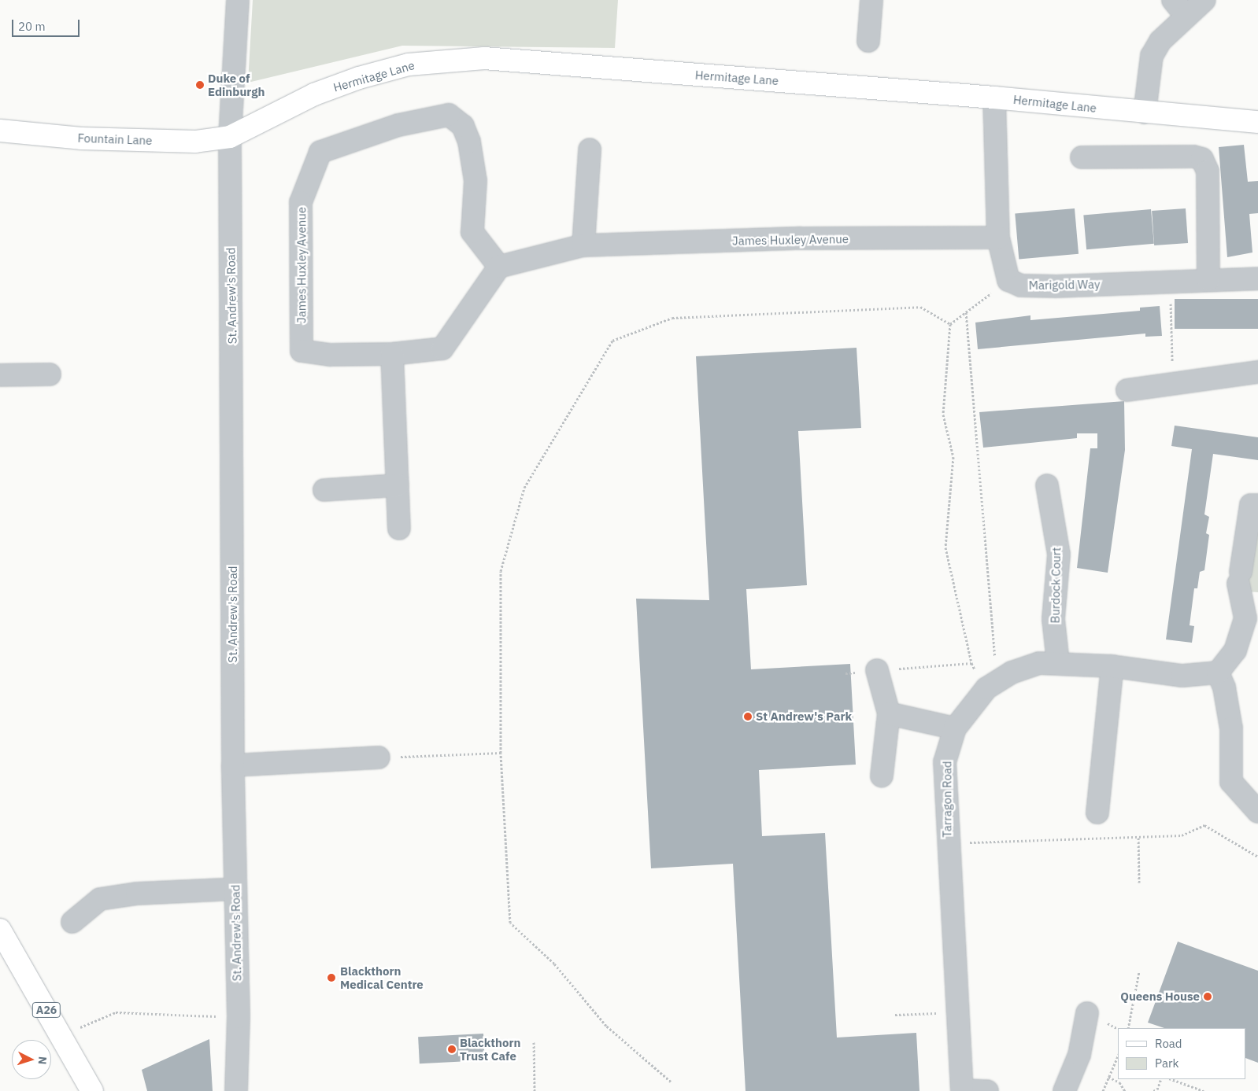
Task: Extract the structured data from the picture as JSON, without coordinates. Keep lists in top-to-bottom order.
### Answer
{
  "streets": {
    "main road": ["Hermitage Lane", "Fountain Lane", "A26"],
    "street": [
      "James Huxley Avenue",
      "Marigold Way",
      "St. Andrew's Road",
      "Burdock Court",
      "Tarragon Road"
    ]
  },
  "crossings": [
    ["Hermitage Lane", "Fountain Lane"],
    ["Hermitage Lane", "St. Andrew's Road"],
    ["Fountain Lane", "St. Andrew's Road"],
    ["Burdock Court", "Tarragon Road"]
  ],
  "places": [
    "Duke of Edinburgh",
    "St Andrew's Park",
    "Blackthorn Medical Centre",
    "Queens House",
    "Blackthorn Trust Cafe"
  ],
  "legend": ["Road", "Park"],
  "scale_bar": "20 m",
  "north": "right"
}
